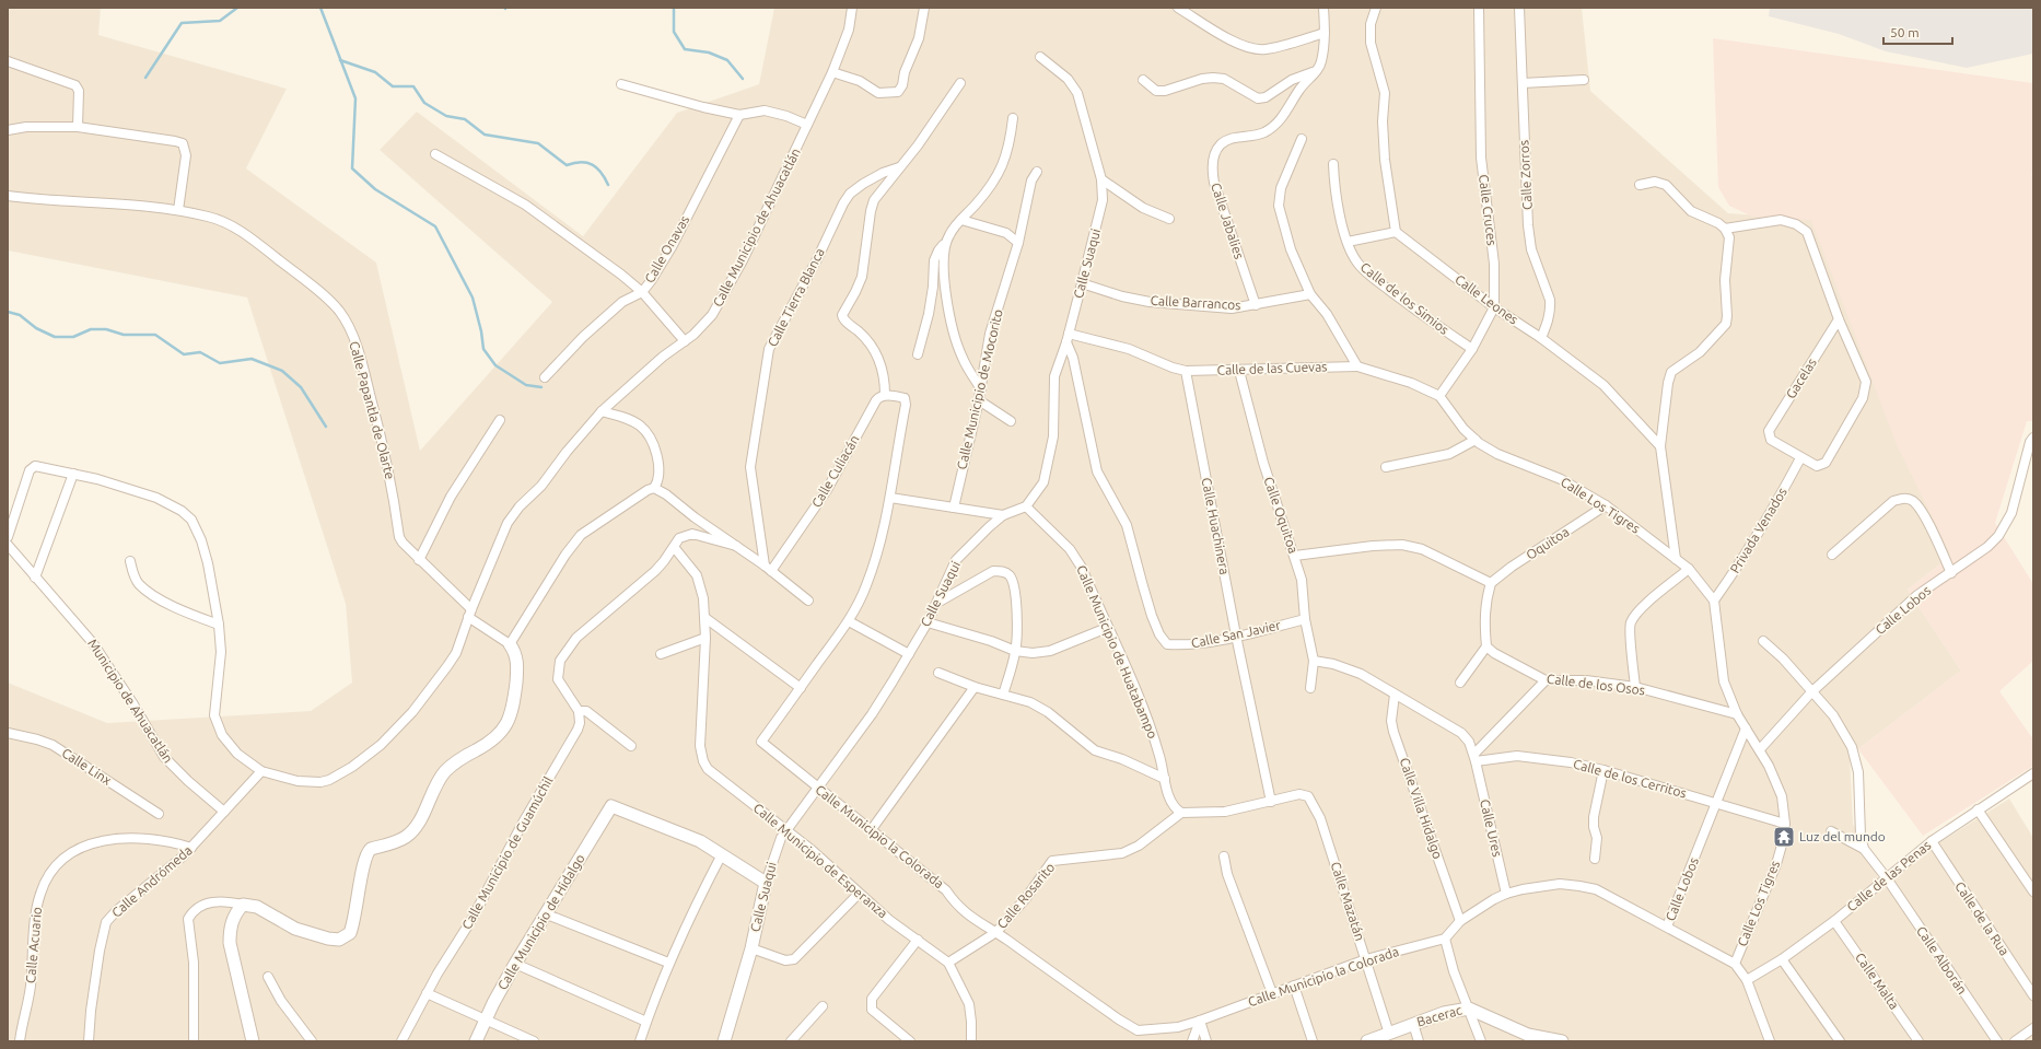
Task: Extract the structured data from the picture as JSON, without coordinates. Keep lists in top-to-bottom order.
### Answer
{
  "streets": {
    "street": [
      "Calle Zorros",
      "Calle Cruces",
      "Calle Jabalies",
      "Calle Municipio de Ahuacatlán",
      "Calle Onavas",
      "Calle Suaqui",
      "Calle Tierra Blanca",
      "Calle de los Simios",
      "Calle Leones",
      "Calle Barrancos",
      "Calle de las Cuevas",
      "Gacelas",
      "Calle Municipio de Mocorito",
      "Calle Papantla de Olarte",
      "Calle Culiacán",
      "Calle Los Tigres",
      "Calle Oquitoa",
      "Calle Huachinera",
      "Privada Venados",
      "Oquitoa",
      "Calle Lobos",
      "Calle San Javier",
      "Calle Municipio de Huatabampo",
      "Calle de los Osos",
      "Municipio de Ahuacatlán",
      "Calle Linx",
      "Calle de los Cerritos",
      "Calle Villa Hidalgo",
      "Calle Ures",
      "Calle Municipio la Colorada",
      "Calle Municipio de Guamúchil",
      "Calle Municipio de Esperanza",
      "Calle de las Penas",
      "Calle Andrómeda",
      "Calle Rosarito",
      "Calle Mazatán",
      "Calle de la Rua",
      "Calle Municipio de Hidalgo",
      "Calle Acuario",
      "Calle Alborán",
      "Calle Malta",
      "Bacerac"
    ]
  },
  "crossings": [
    ["Calle Zorros", "Calle Leones"],
    ["Calle Cruces", "Calle de los Simios"],
    ["Calle Cruces", "Calle Leones"],
    ["Calle Cruces", "Calle Los Tigres"],
    ["Calle Jabalies", "Calle Barrancos"],
    ["Calle Municipio de Ahuacatlán", "Calle Papantla de Olarte"],
    ["Calle Municipio de Ahuacatlán", "Calle Andrómeda"],
    ["Calle Suaqui", "Calle Barrancos"],
    ["Calle Suaqui", "Calle San Javier"],
    ["Calle Suaqui", "Calle Municipio de Huatabampo"],
    ["Calle Suaqui", "Calle Municipio la Colorada"],
    ["Calle Suaqui", "Calle Municipio de Esperanza"],
    ["Calle Tierra Blanca", "Calle Culiacán"],
    ["Calle de las Cuevas", "Calle Los Tigres"],
    ["Calle de las Cuevas", "Calle Oquitoa"],
    ["Calle de las Cuevas", "Calle Huachinera"],
    ["Gacelas", "Privada Venados"],
    ["Calle Los Tigres", "Privada Venados"],
    ["Calle Los Tigres", "Oquitoa"],
    ["Calle Los Tigres", "Calle Lobos"],
    ["Calle Los Tigres", "Calle de los Osos"],
    ["Calle Los Tigres", "Calle de los Cerritos"],
    ["Calle Oquitoa", "Calle San Javier"],
    ["Calle Huachinera", "Calle San Javier"],
    ["Calle Huachinera", "Calle Mazatán"],
    ["Calle Lobos", "Calle de los Cerritos"],
    ["Calle Municipio de Huatabampo", "Calle Rosarito"],
    ["Municipio de Ahuacatlán", "Calle Andrómeda"],
    ["Calle de los Cerritos", "Calle Ures"],
    ["Calle Municipio la Colorada", "Calle Rosarito"],
    ["Calle Municipio la Colorada", "Calle Mazatán"],
    ["Calle Municipio de Esperanza", "Calle Rosarito"],
    ["Calle de las Penas", "Calle de la Rua"],
    ["Calle de las Penas", "Calle Alborán"],
    ["Calle de las Penas", "Calle Malta"],
    ["Calle Andrómeda", "Calle Acuario"],
    ["Calle Mazatán", "Bacerac"]
  ],
  "places": {
    "temple": ["Luz del mundo"]
  },
  "scale_bar": "50 m"
}
